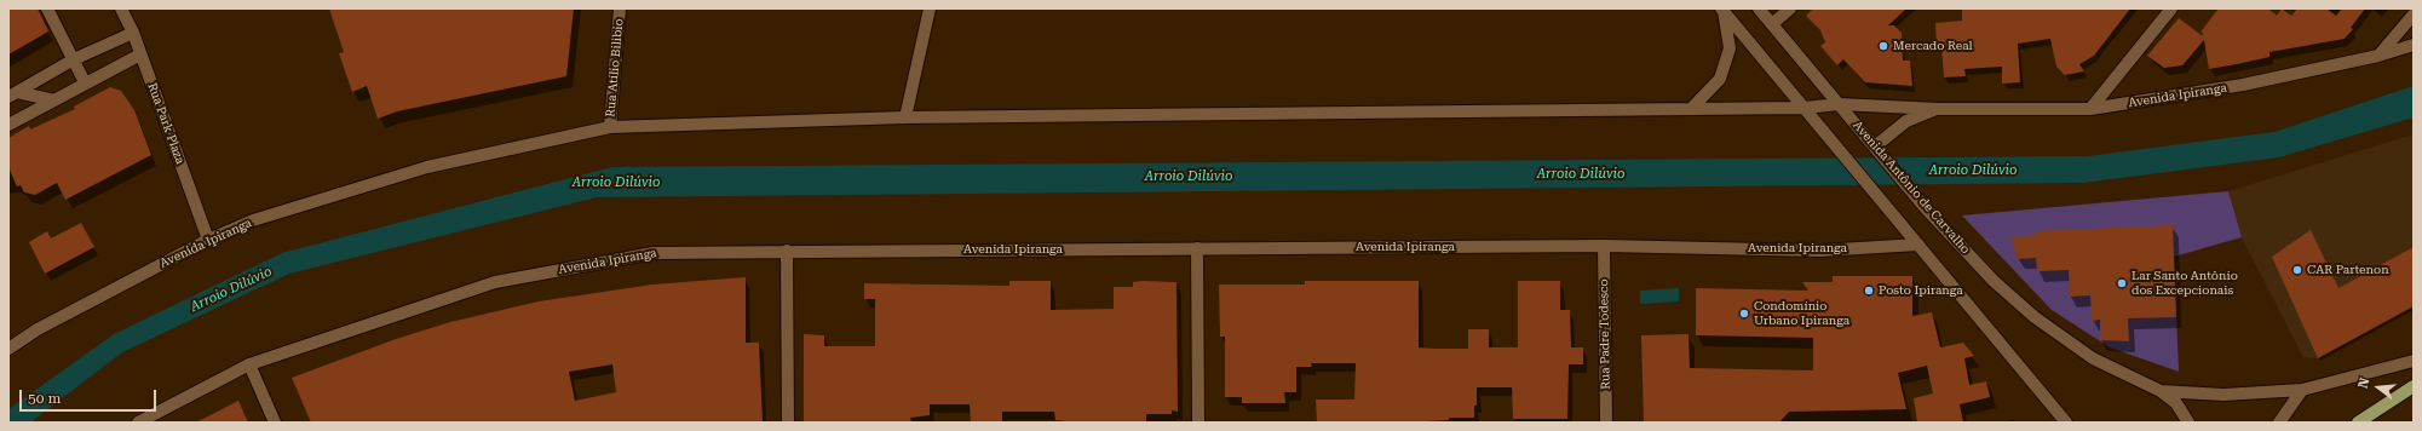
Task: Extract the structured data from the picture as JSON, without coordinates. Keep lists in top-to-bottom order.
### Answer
{
  "streets": {
    "main road": [
      "Rua Atílio Bilibio",
      "Avenida Ipiranga",
      "Rua Park Plaza",
      "Avenida Antônio de Carvalho",
      "Rua Padre Todesco"
    ]
  },
  "crossings": [
    ["Rua Atílio Bilibio", "Avenida Ipiranga"],
    ["Avenida Ipiranga", "Rua Park Plaza"],
    ["Avenida Ipiranga", "Avenida Antônio de Carvalho"],
    ["Avenida Ipiranga", "Rua Padre Todesco"]
  ],
  "water": ["Arroio Dilúvio"],
  "places": [
    "Mercado Real",
    "CAR Partenon",
    "Lar Santo Antônio dos Excepcionais",
    "Posto Ipiranga",
    "Condomínio Urbano Ipiranga"
  ],
  "scale_bar": "50 m",
  "north": "left"
}
